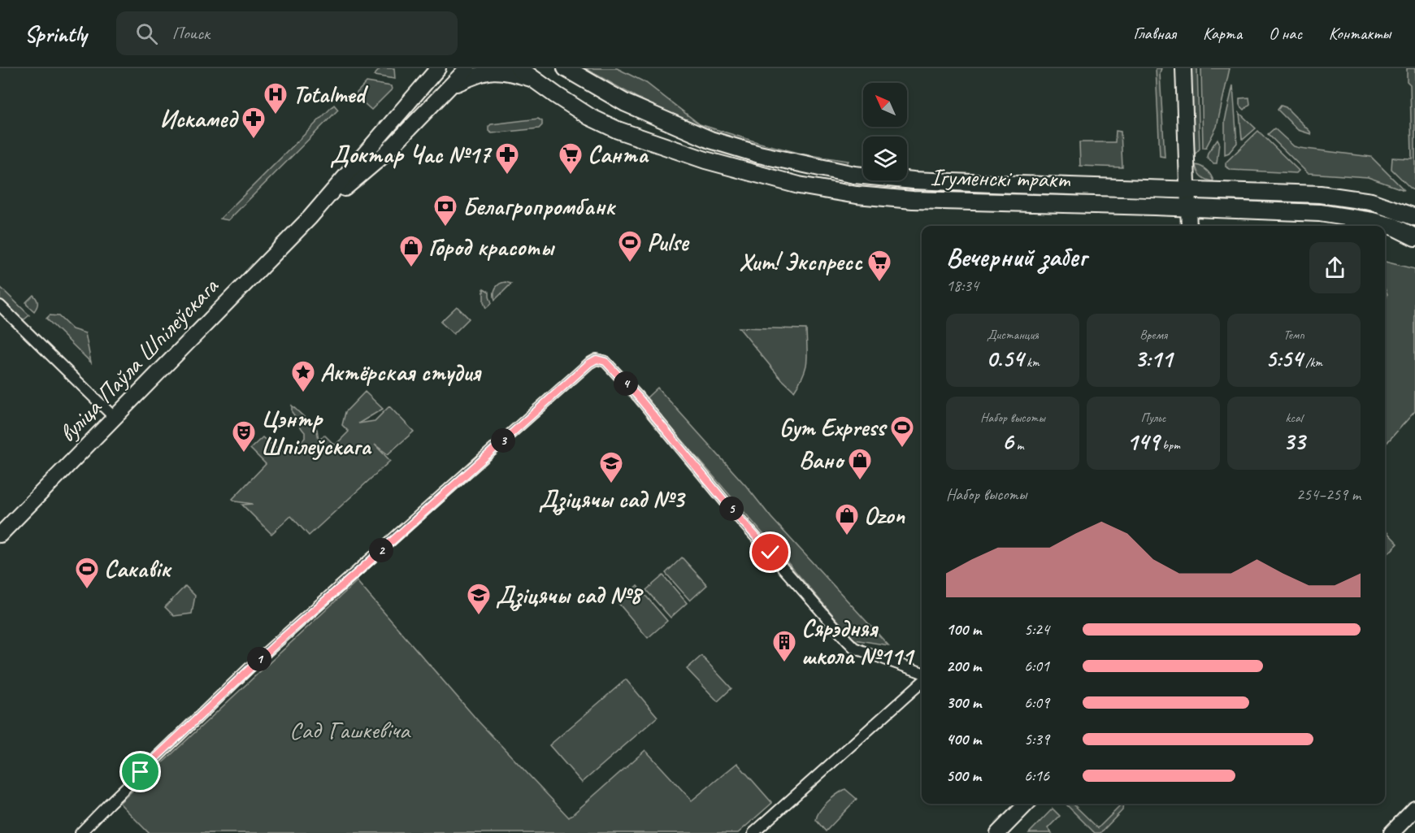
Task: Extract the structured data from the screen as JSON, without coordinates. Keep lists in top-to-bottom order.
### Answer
{
  "streets": {
    "main road": ["Ігуменскі тракт"],
    "street": ["вуліца Паўла Шпілеўскага"]
  },
  "parks": ["Сад Гашкевіча"],
  "places": {
    "hospital": ["Totalmed"],
    "pharmacy": ["Искамед", "Доктар Час №17"],
    "supermarket": ["Санта", "Хит! Экспресс"],
    "bank": ["Белагропромбанк"],
    "sports": ["Pulse", "Gym Express", "Сакавік"],
    "shop": ["Город красоты", "Вано", "Ozon"],
    "place": ["Актёрская студия"],
    "theatre": ["Цэнтр Шпілеўскага"],
    "school or university": ["Дзіцячы сад №3", "Дзіцячы сад №8"],
    "building": ["Сярэдняя школа №111"]
  },
  "north": "top left",
  "page": {
    "header": "Sprintly",
    "search": "Поиск",
    "nav": [
      "Главная",
      "Карта",
      "О нас",
      "Контакты"
    ],
    "heading": ["Вечерний забег", "18:34"],
    "stats": [
      ["Дистанция", "0.54 km"],
      ["Время", "3:11"],
      ["Темп", "5:54 /km"],
      ["Набор высоты", "6 m"],
      ["Пульс", "149 bpm"],
      ["kcal", "33"]
    ],
    "pins": [
      "4",
      "3",
      "5",
      "2",
      "1"
    ],
    "chart": ["Набор высоты", "254–259 m"],
    "list": [
      {
        "name": "100 m",
        "note": "5:24"
      },
      {
        "name": "200 m",
        "note": "6:01"
      },
      {
        "name": "300 m",
        "note": "6:09"
      },
      {
        "name": "400 m",
        "note": "5:39"
      },
      {
        "name": "500 m",
        "note": "6:16"
      }
    ]
  }
}
